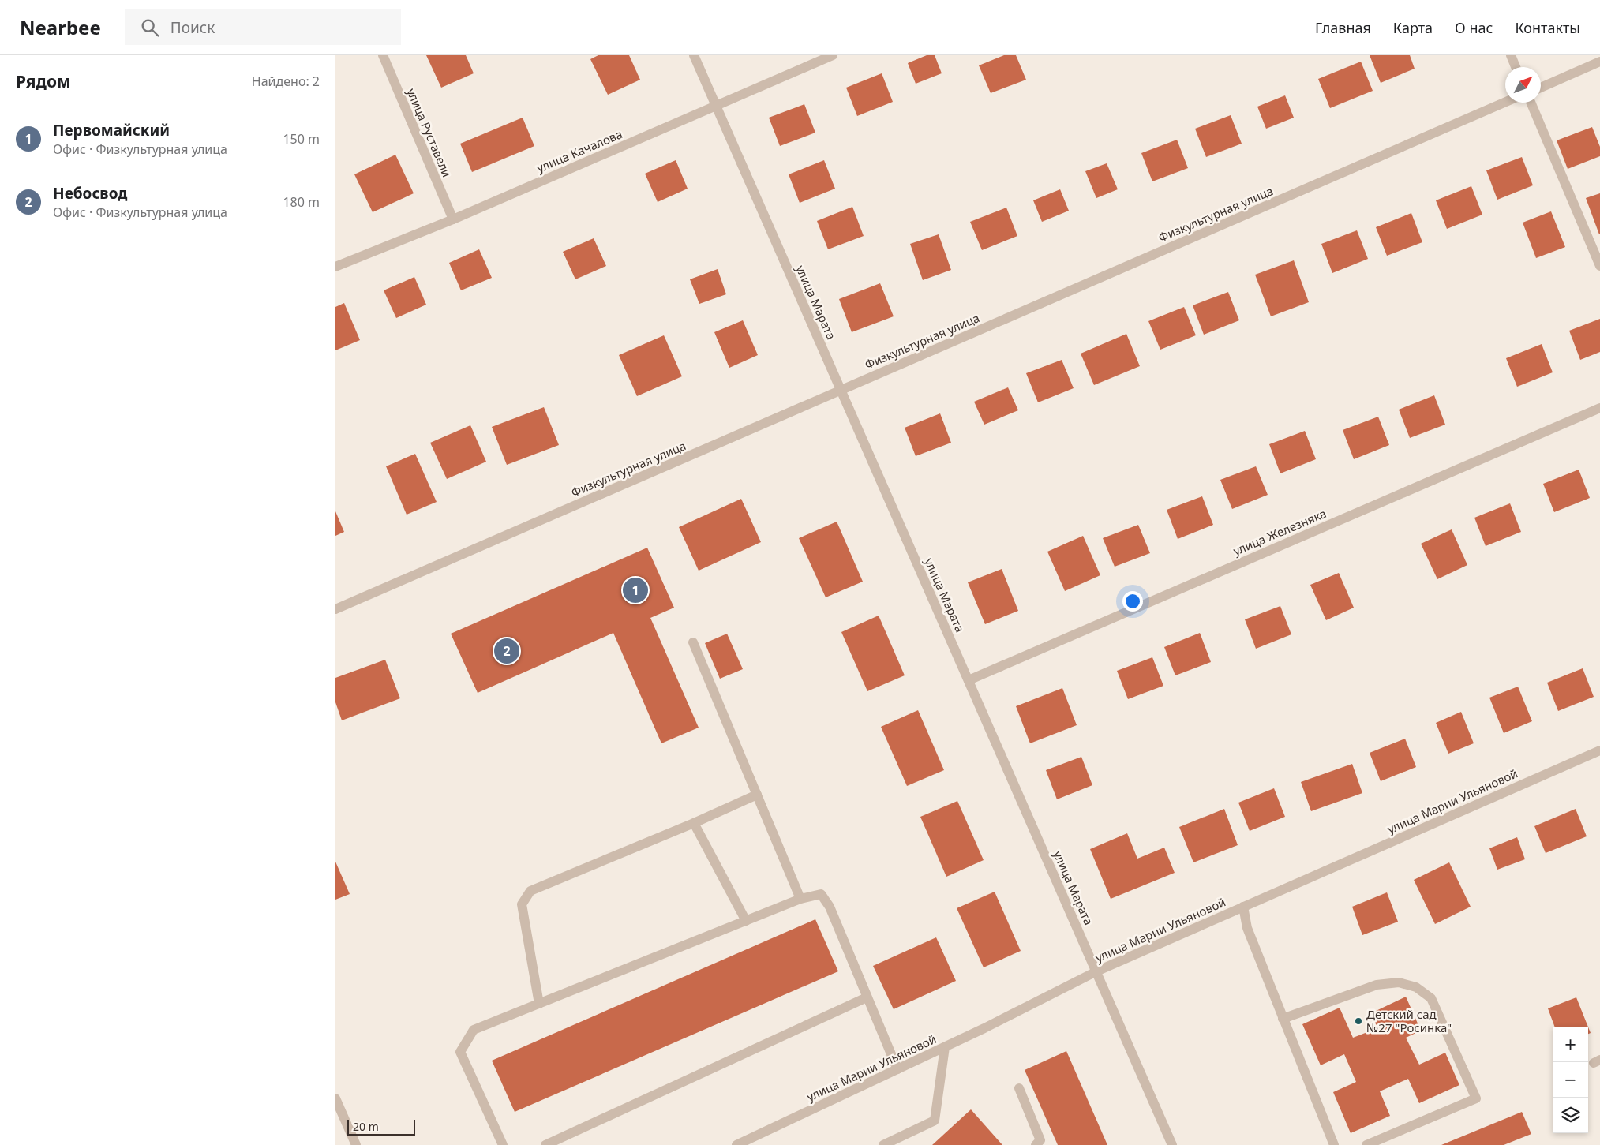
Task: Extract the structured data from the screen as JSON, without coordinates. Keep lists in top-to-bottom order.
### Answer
{
  "streets": {
    "street": [
      "улица Руставели",
      "улица Качалова",
      "Физкультурная улица",
      "улица Марата",
      "улица Железняка",
      "улица Марии Ульяновой"
    ]
  },
  "crossings": [
    ["улица Руставели", "улица Качалова"],
    ["улица Качалова", "улица Марата"],
    ["Физкультурная улица", "улица Марата"],
    ["улица Марата", "улица Железняка"],
    ["улица Марата", "улица Марии Ульяновой"]
  ],
  "places": ["Детский сад №27 \"Росинка\""],
  "scale_bar": "20 m",
  "north": "top right",
  "page": {
    "header": "Nearbee",
    "search": "Поиск",
    "nav": [
      "Главная",
      "Карта",
      "О нас",
      "Контакты"
    ],
    "heading": ["Рядом", "Найдено: 2"],
    "list": [
      {
        "mark": "1",
        "name": "Первомайский",
        "note": "Офис · Физкультурная улица",
        "value": "150 m"
      },
      {
        "mark": "2",
        "name": "Небосвод",
        "note": "Офис · Физкультурная улица",
        "value": "180 m"
      }
    ],
    "pins": ["1", "2"],
    "map_buttons": ["+", "−"],
    "scale": "20 m"
  }
}
